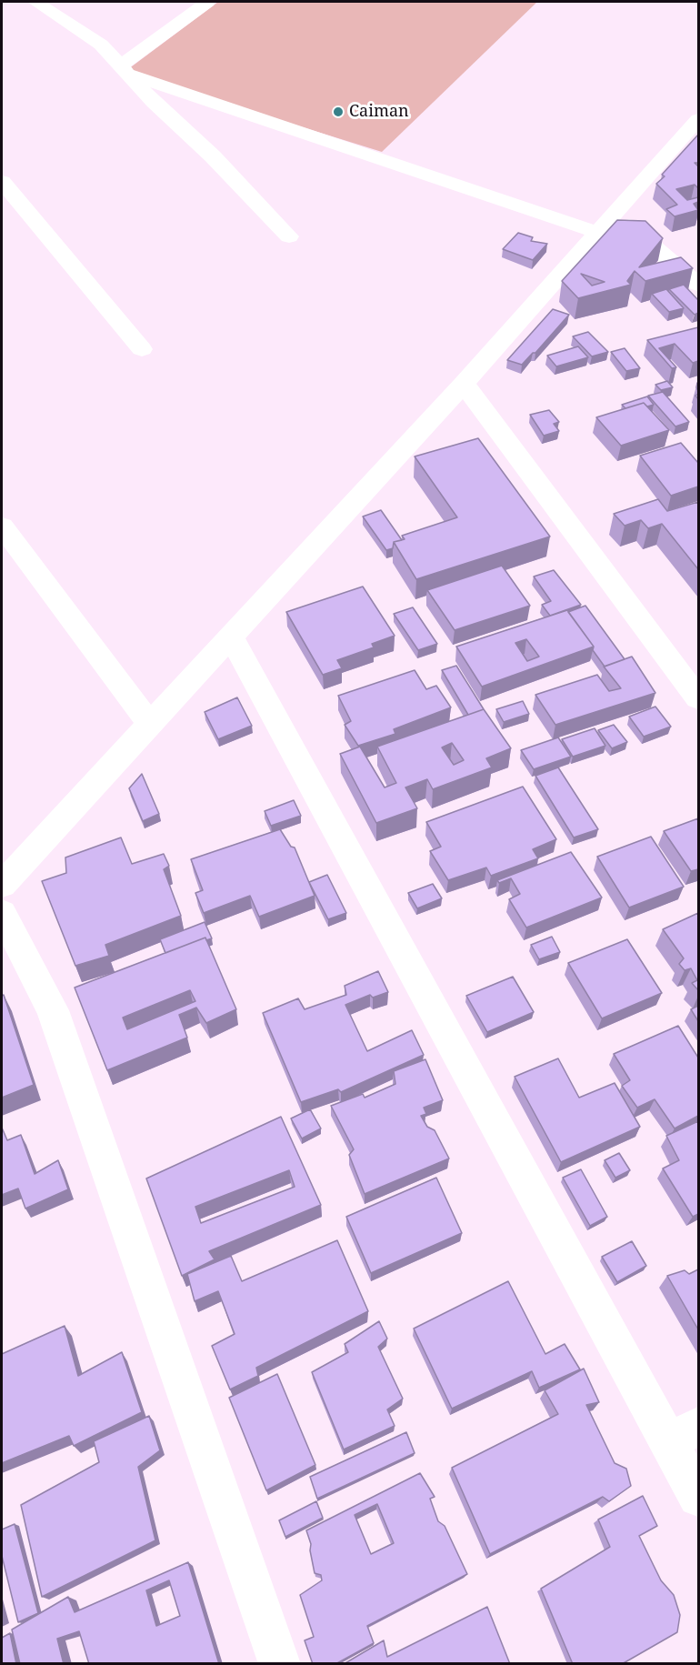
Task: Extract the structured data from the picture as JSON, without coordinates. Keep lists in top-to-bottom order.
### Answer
{
  "places": ["Caiman"]
}
